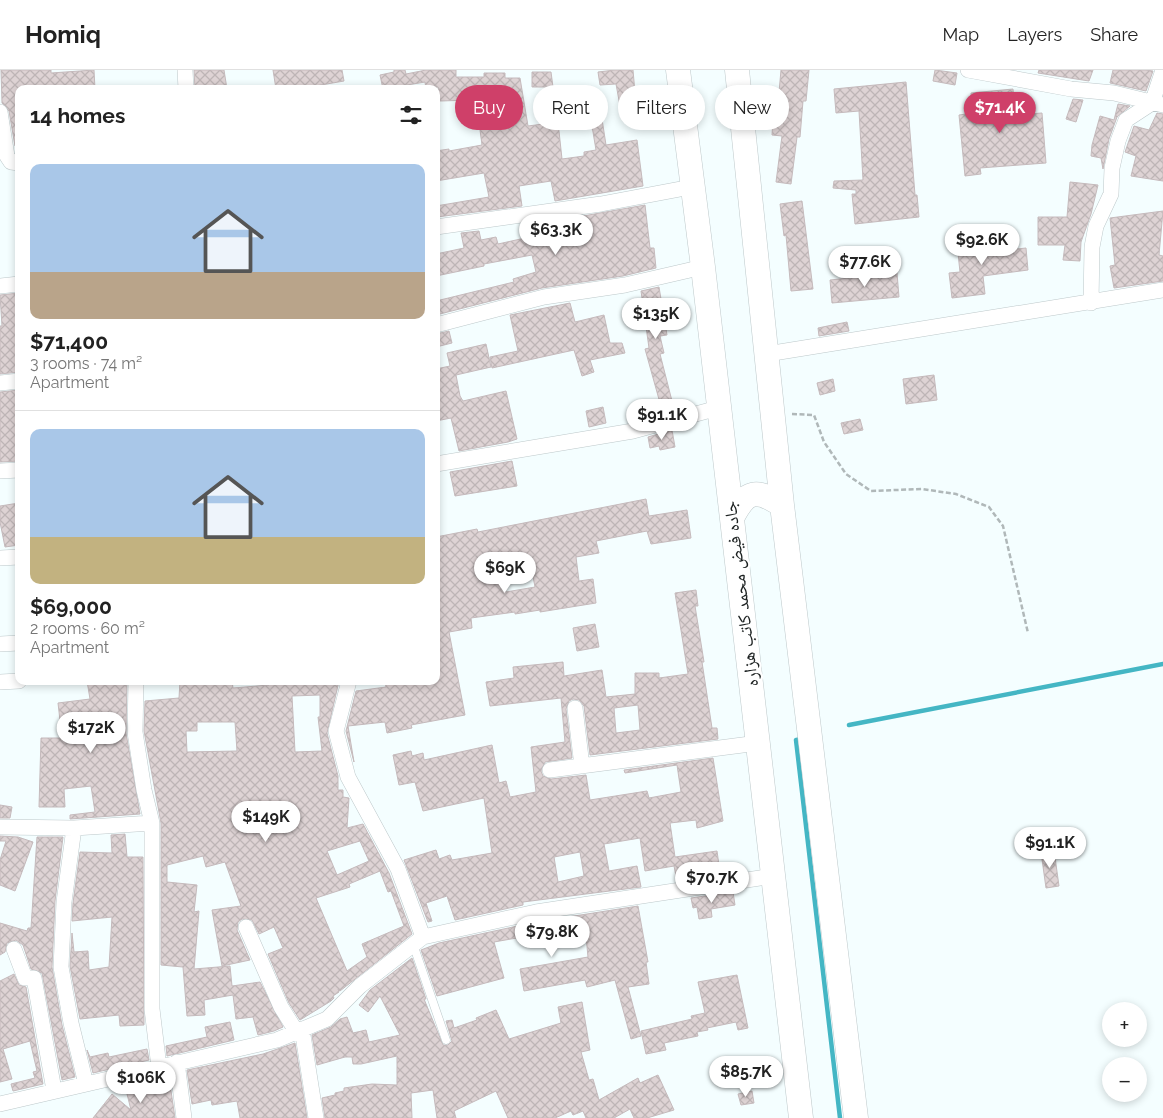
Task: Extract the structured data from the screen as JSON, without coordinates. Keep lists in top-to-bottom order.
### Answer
{
  "streets": {
    "main road": ["جاده فیض محمد کاتب هزاره"]
  },
  "page": {
    "header": "Homiq",
    "nav": ["Map", "Layers", "Share"],
    "chip": [
      "Buy",
      "Rent",
      "Filters",
      "New"
    ],
    "heading": "14 homes",
    "price": [
      "$71.4K",
      "$63.3K",
      "$92.6K",
      "$77.6K",
      "$135K",
      "$91.1K",
      "$69K",
      "$172K",
      "$149K",
      "$91.1K",
      "$70.7K",
      "$79.8K",
      "$85.7K",
      "$106K"
    ],
    "list": [
      {
        "name": "$71,400",
        "note": "3 rooms · 74 m² · Apartment"
      },
      {
        "name": "$69,000",
        "note": "2 rooms · 60 m² · Apartment"
      }
    ],
    "map_buttons": ["+", "−"]
  }
}
